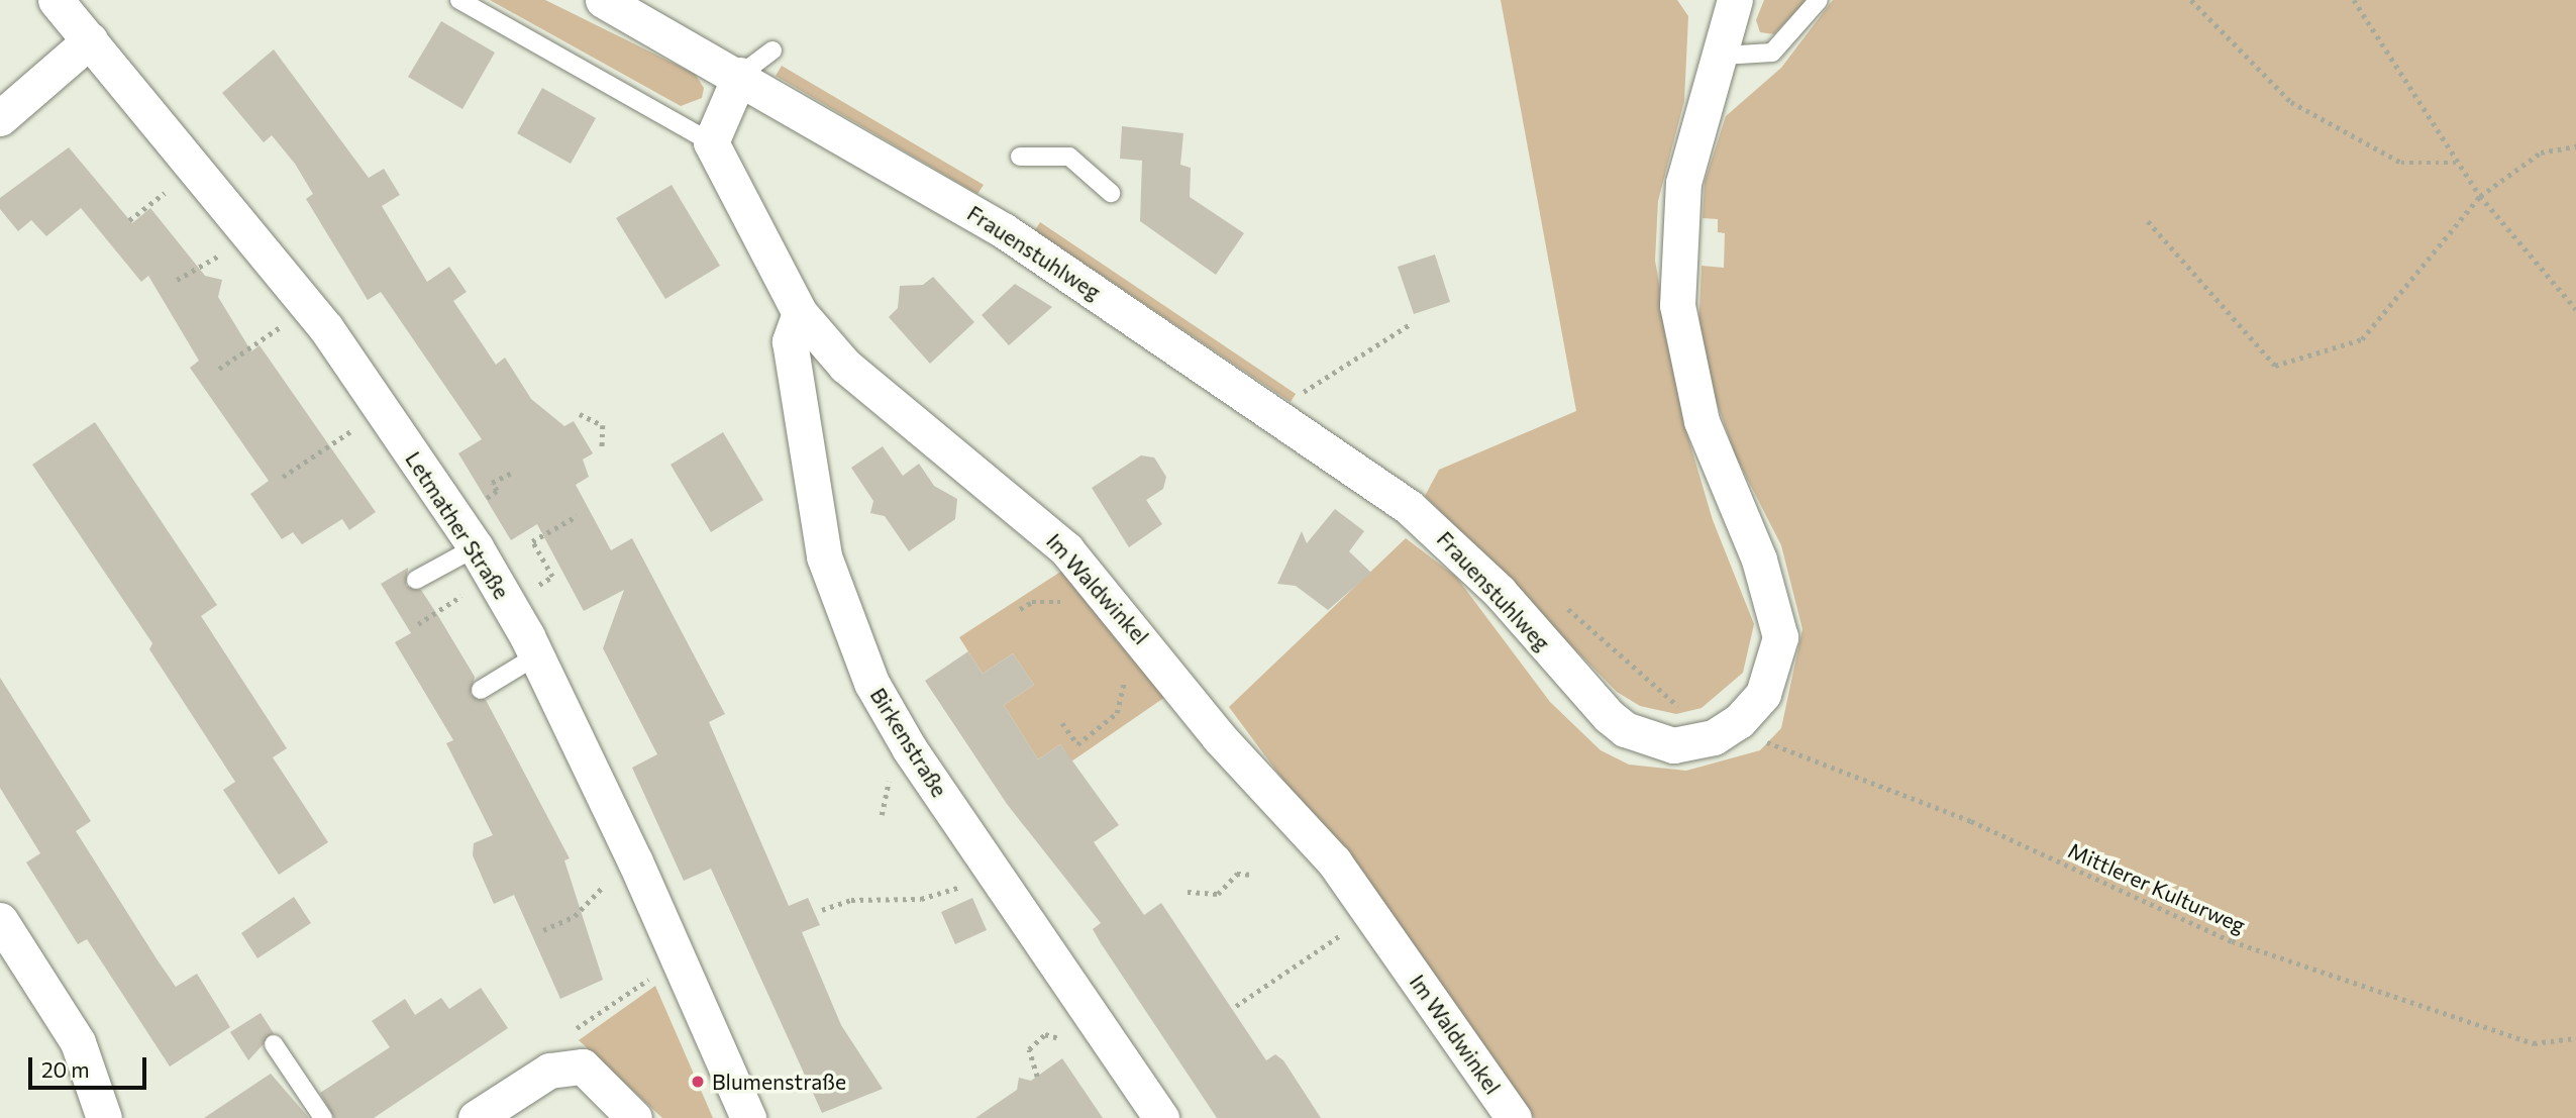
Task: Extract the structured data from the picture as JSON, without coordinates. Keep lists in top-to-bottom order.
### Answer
{
  "streets": {
    "street": [
      "Frauenstuhlweg",
      "Letmather Straße",
      "Im Waldwinkel",
      "Birkenstraße"
    ],
    "path": ["Mittlerer Kulturweg"]
  },
  "crossings": [
    ["Frauenstuhlweg", "Mittlerer Kulturweg"],
    ["Im Waldwinkel", "Birkenstraße"]
  ],
  "places": ["Blumenstraße"],
  "scale_bar": "20 m"
}
